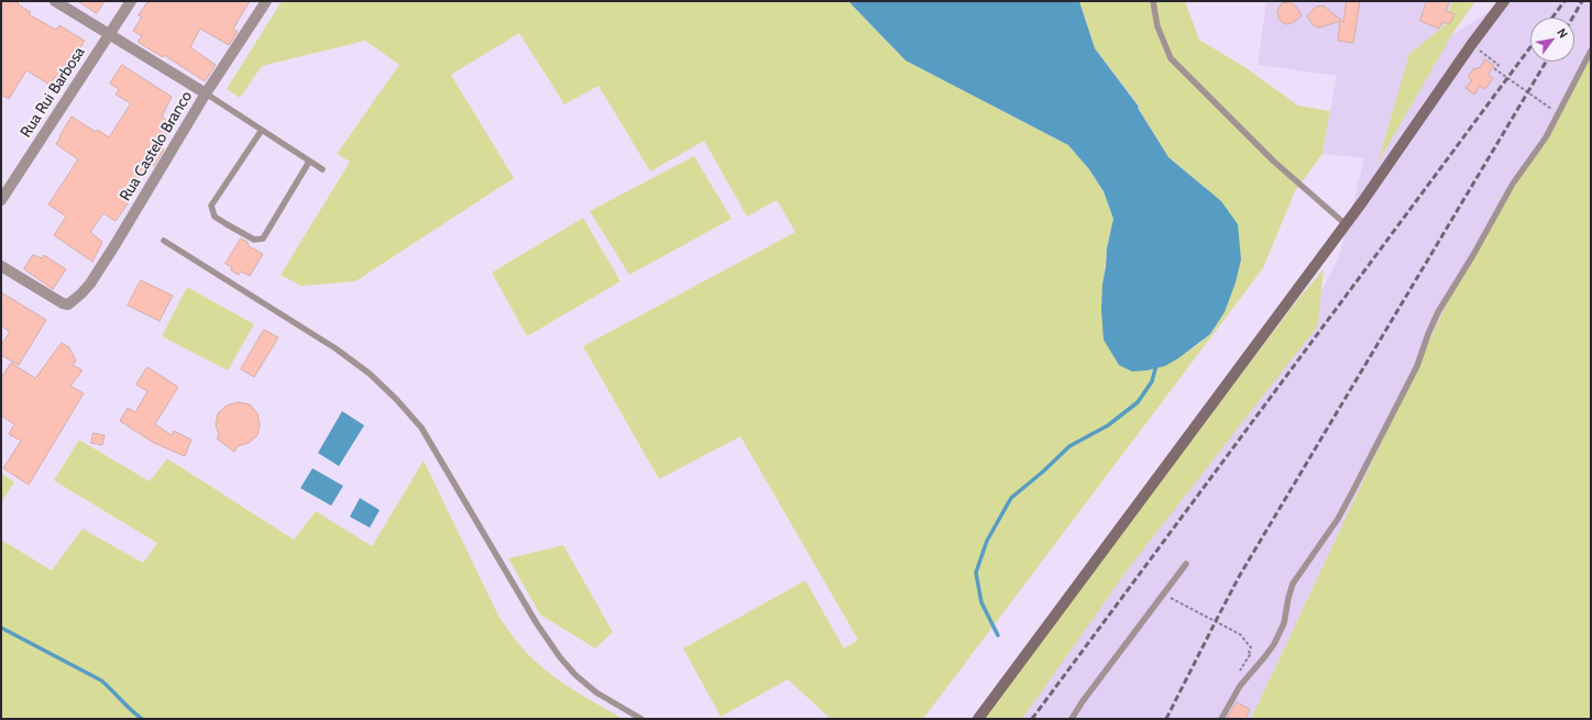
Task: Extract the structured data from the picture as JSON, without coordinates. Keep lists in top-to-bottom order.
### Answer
{
  "streets": {
    "street": ["Rua Rui Barbosa", "Rua Castelo Branco"]
  },
  "north": "top right"
}
